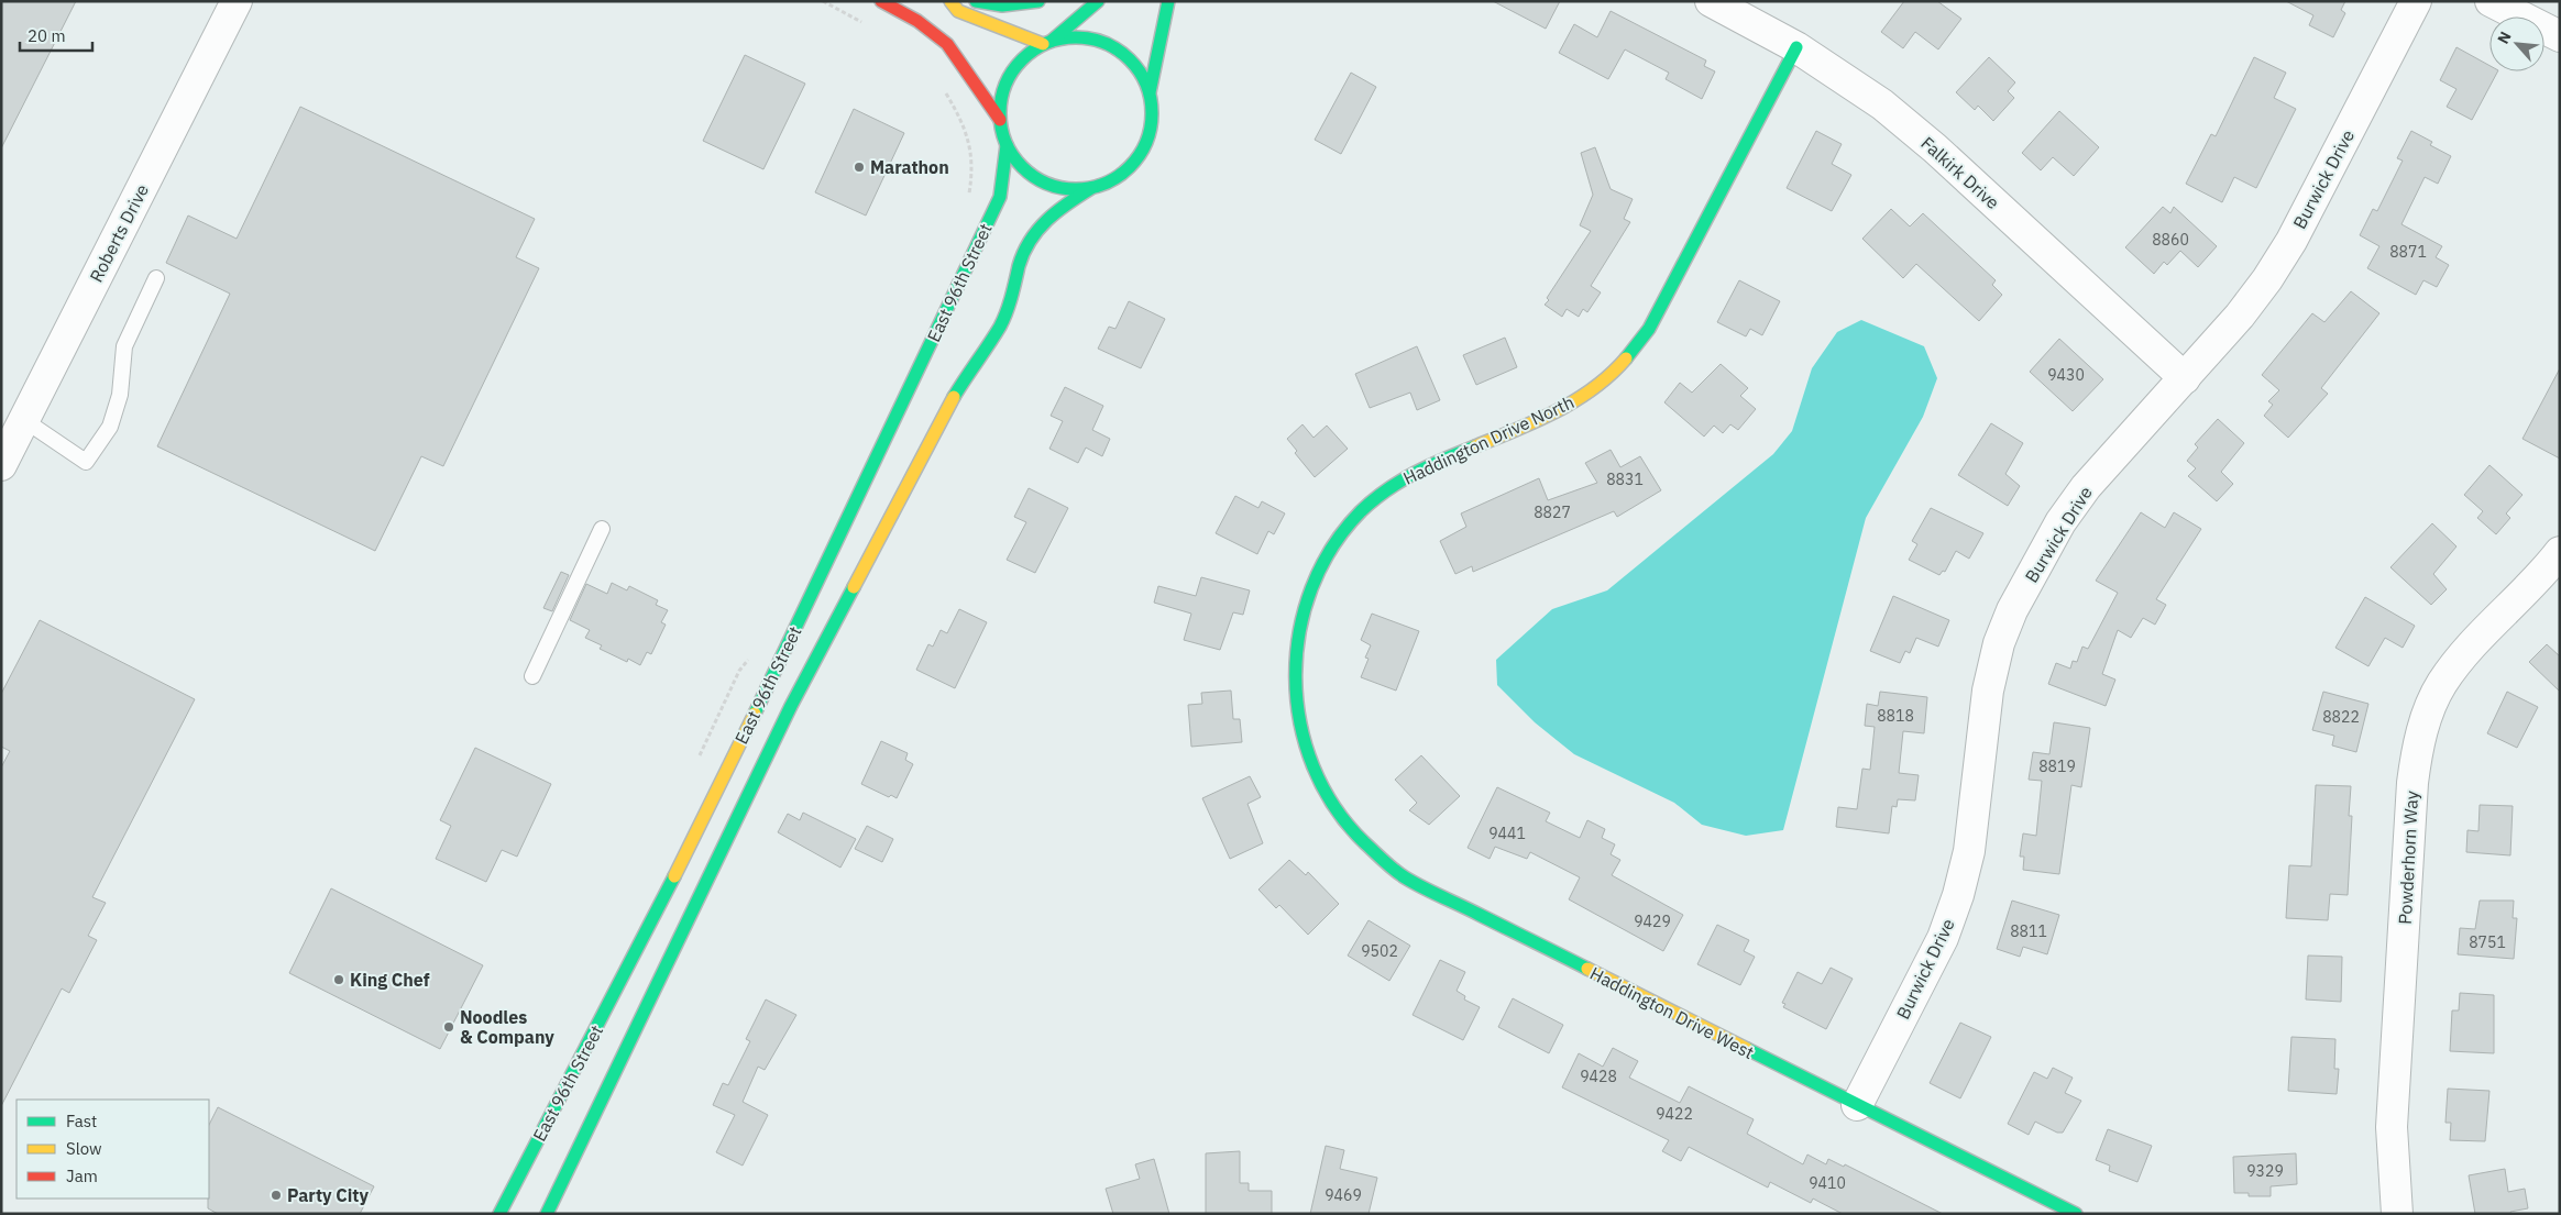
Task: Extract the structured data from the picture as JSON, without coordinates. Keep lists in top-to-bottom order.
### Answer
{
  "streets": {
    "main road": ["East 96th Street", "Haddington Drive North", "Haddington Drive West"],
    "street": [
      "Falkirk Drive",
      "Burwick Drive",
      "Roberts Drive",
      "Powderhorn Way"
    ]
  },
  "crossings": [
    ["Falkirk Drive", "Burwick Drive"],
    ["Falkirk Drive", "Haddington Drive North"],
    ["Burwick Drive", "Haddington Drive West"],
    ["Haddington Drive North", "Haddington Drive West"]
  ],
  "places": [
    "Marathon",
    "King Chef",
    "Noodles & Company",
    "Party City"
  ],
  "house_numbers": [
    "8860",
    "8871",
    "9430",
    "8831",
    "8827",
    "8818",
    "8822",
    "8819",
    "9441",
    "9429",
    "8811",
    "8751",
    "9502",
    "9428",
    "9422",
    "9329",
    "9410",
    "9469"
  ],
  "legend": ["Fast", "Slow", "Jam"],
  "scale_bar": "20 m",
  "north": "top left"
}
